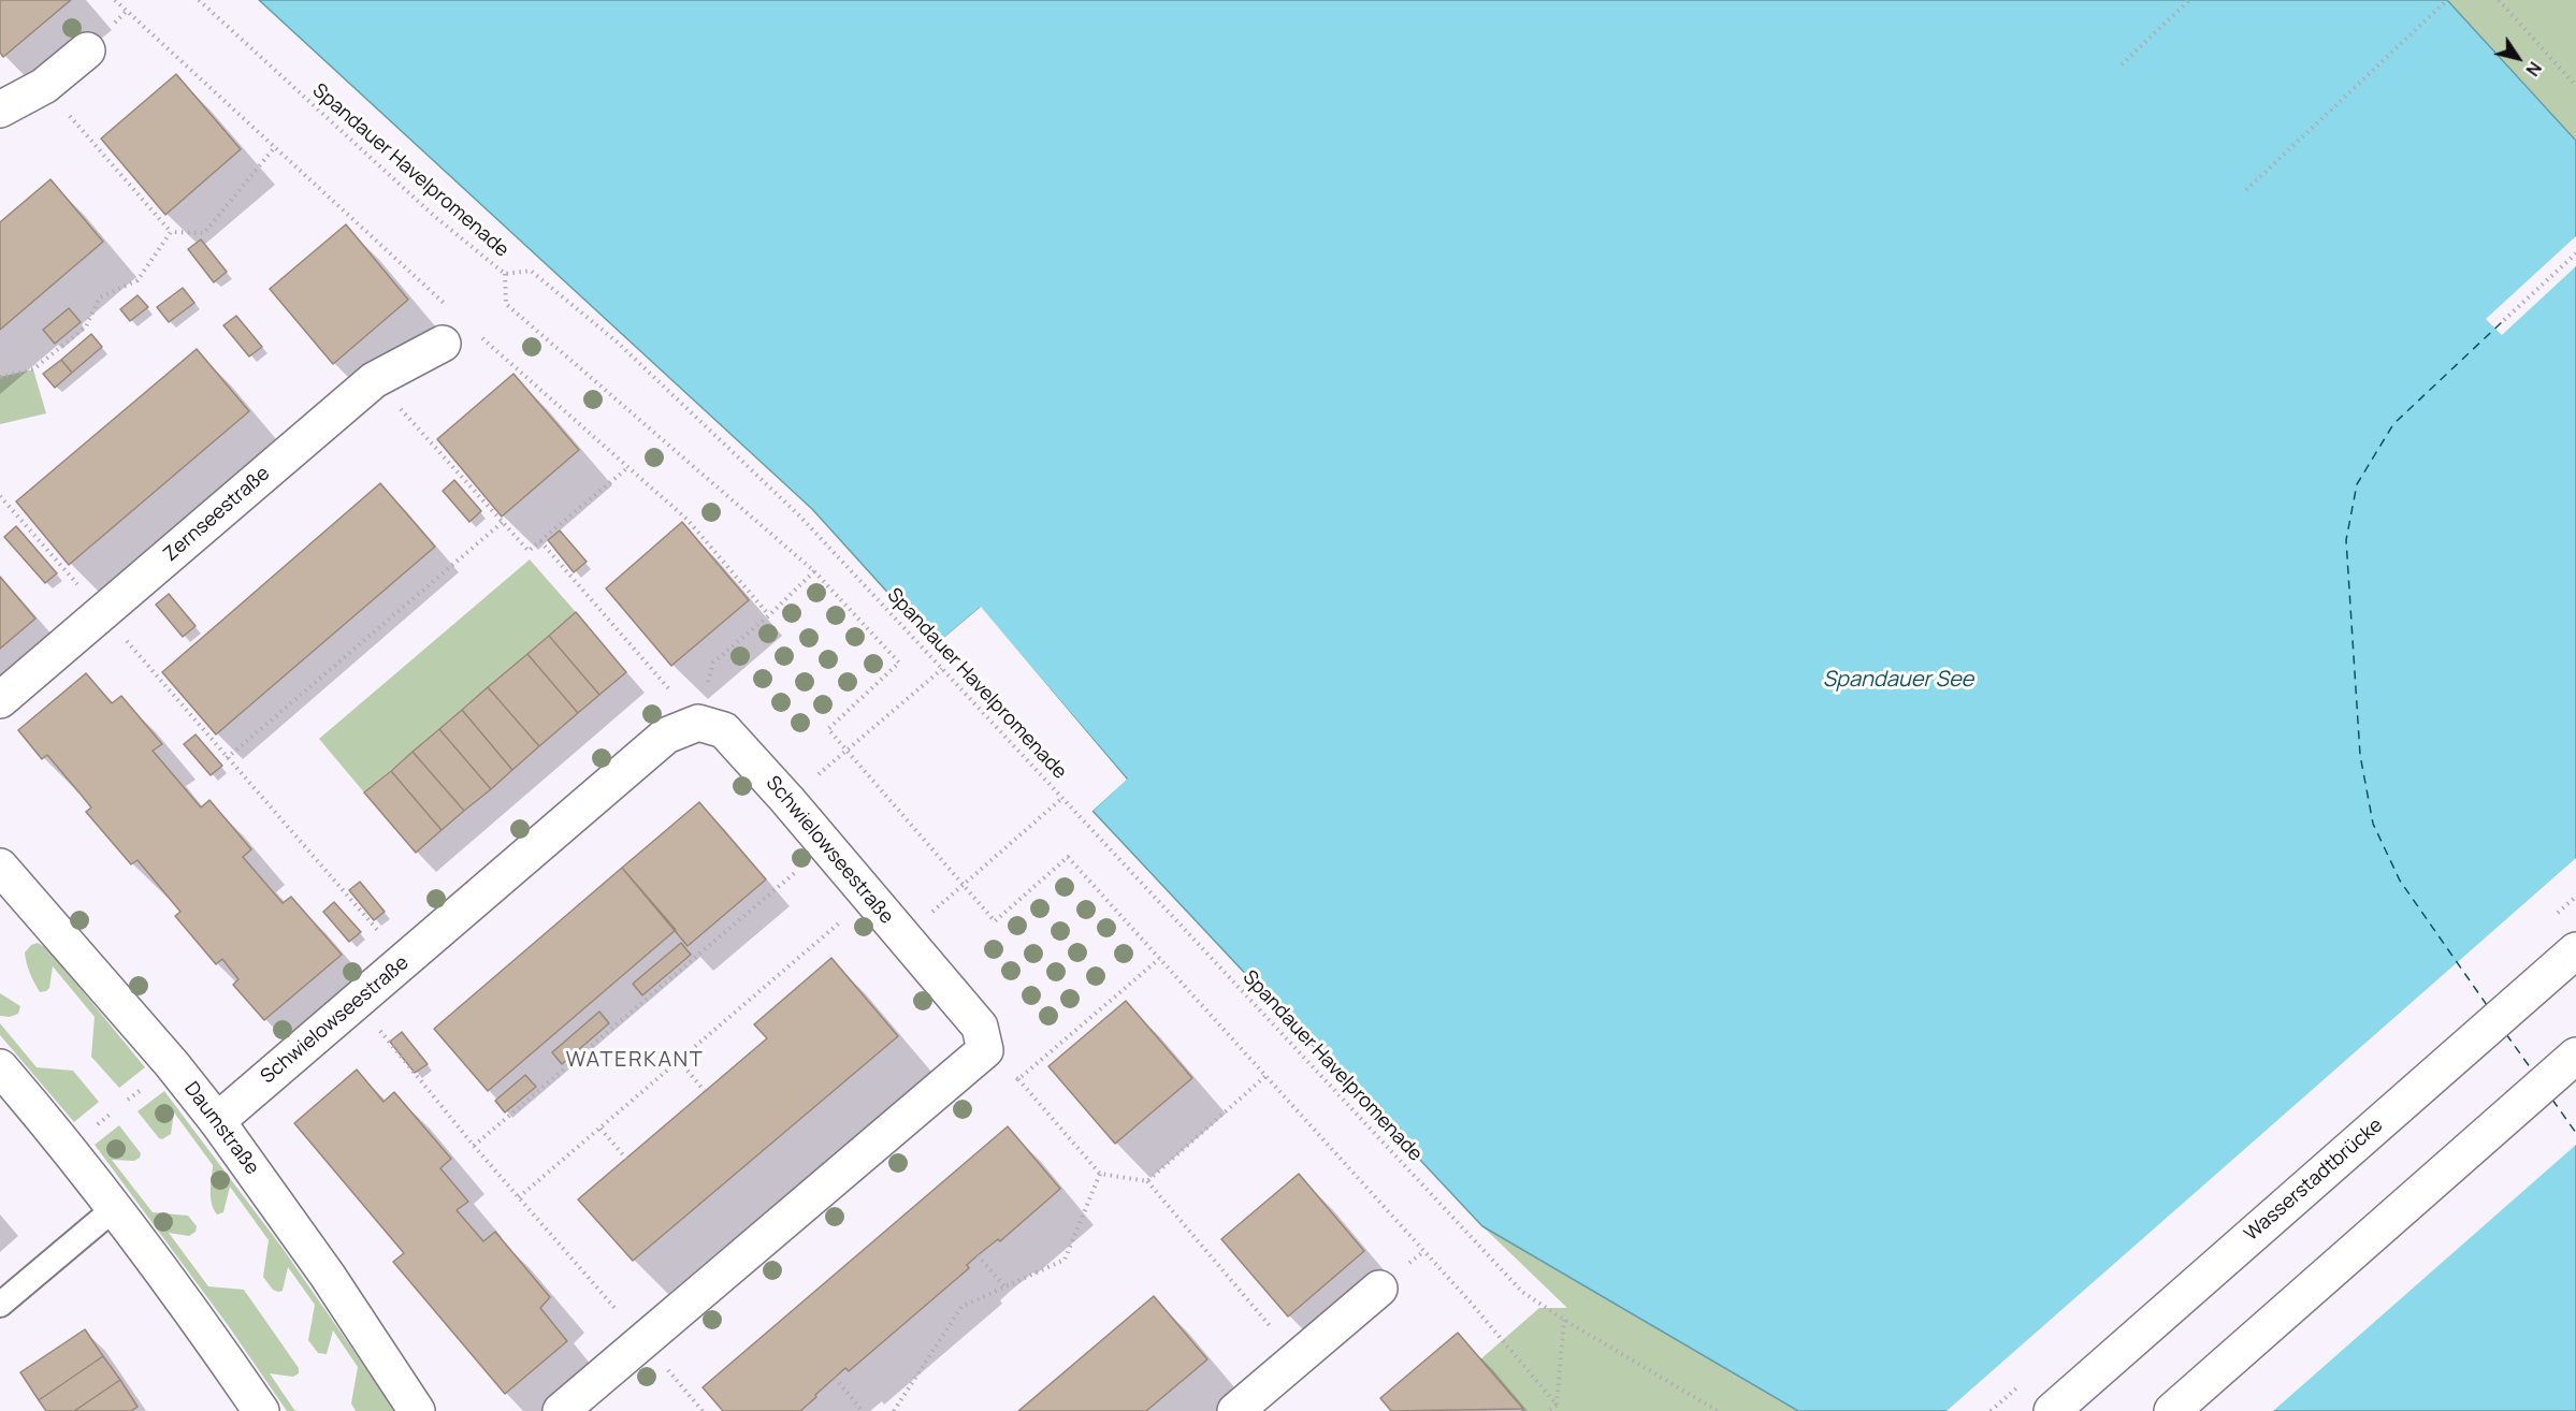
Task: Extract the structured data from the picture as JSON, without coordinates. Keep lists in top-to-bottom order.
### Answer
{
  "streets": {
    "street": [
      "Zernseestraße",
      "Schwielowseestraße",
      "Daumstraße",
      "Wasserstadtbrücke"
    ],
    "path": ["Spandauer Havelpromenade"]
  },
  "crossings": [
    ["Schwielowseestraße", "Daumstraße"]
  ],
  "districts": ["WATERKANT"],
  "water": ["Spandauer See"],
  "north": "bottom right"
}
